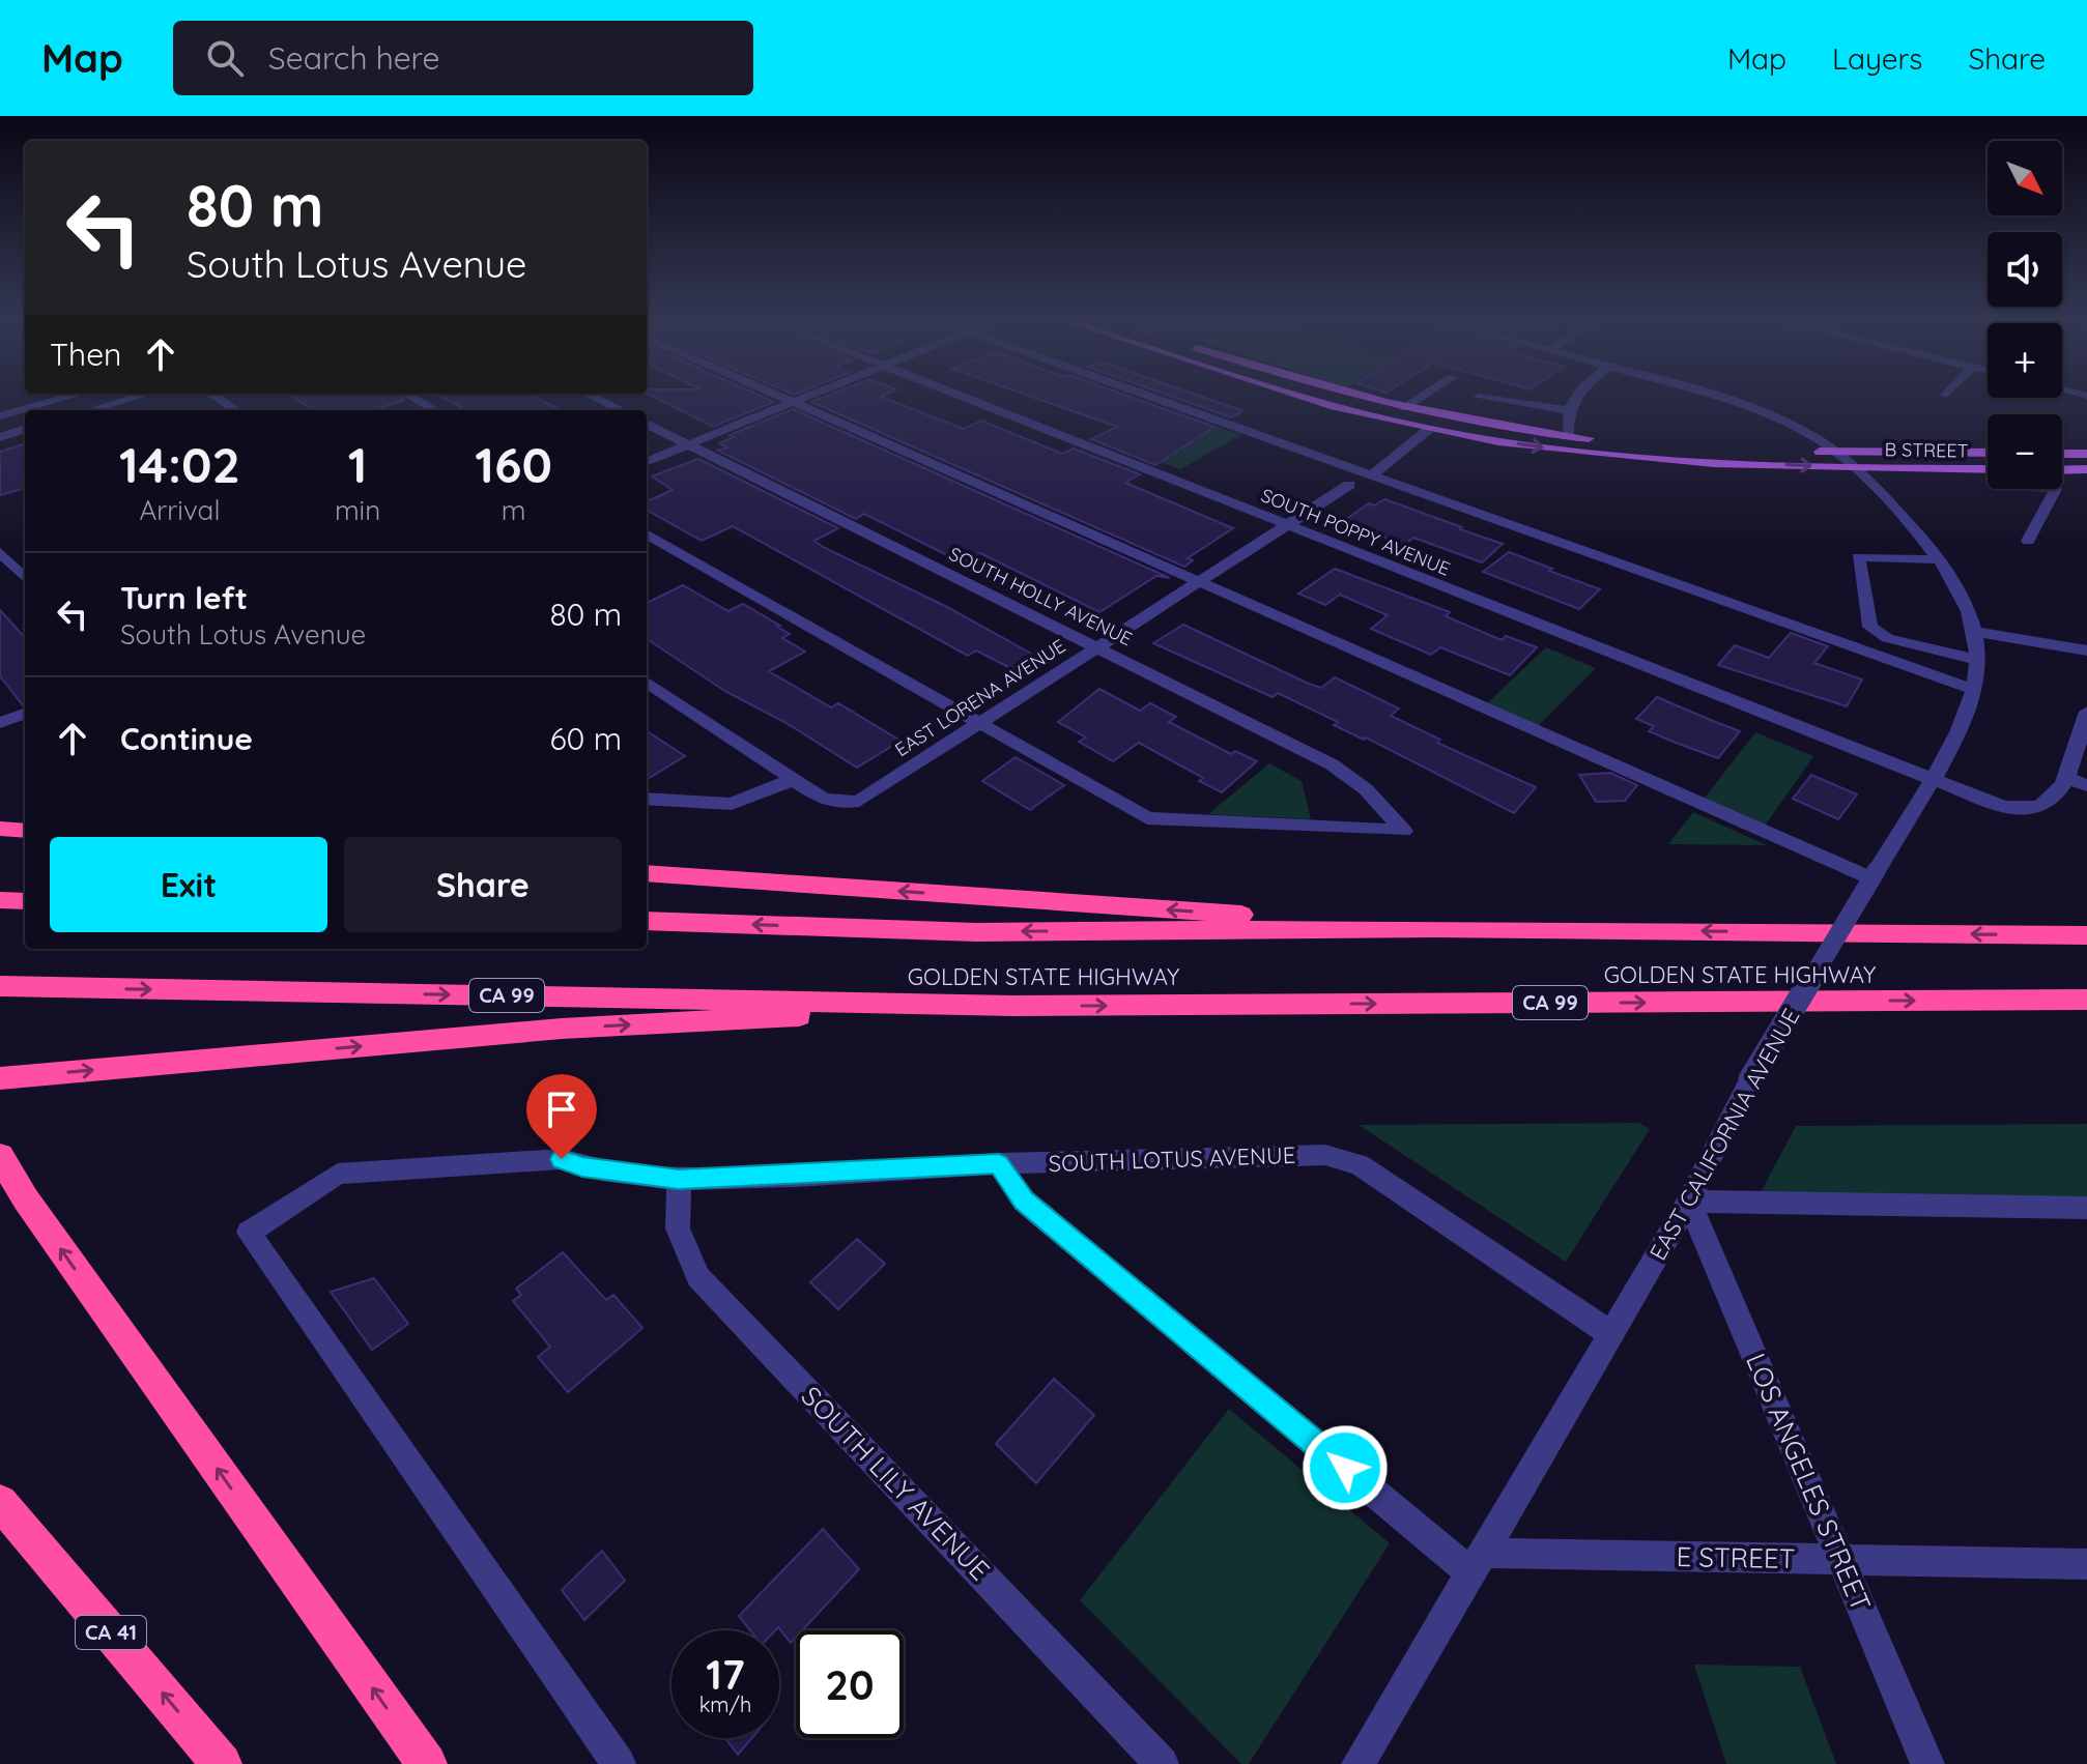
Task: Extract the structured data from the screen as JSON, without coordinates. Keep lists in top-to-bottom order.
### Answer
{
  "streets": {
    "highway": ["GOLDEN STATE HIGHWAY", "CA 99", "CA 41"],
    "main road": ["B STREET"],
    "street": [
      "SOUTH POPPY AVENUE",
      "SOUTH HOLLY AVENUE",
      "EAST LORENA AVENUE",
      "EAST CALIFORNIA AVENUE",
      "SOUTH LOTUS AVENUE",
      "LOS ANGELES STREET",
      "SOUTH LILY AVENUE",
      "E STREET"
    ]
  },
  "crossings": [
    ["B STREET", "EAST CALIFORNIA AVENUE"],
    ["SOUTH POPPY AVENUE", "EAST LORENA AVENUE"],
    ["SOUTH POPPY AVENUE", "EAST CALIFORNIA AVENUE"],
    ["SOUTH HOLLY AVENUE", "EAST LORENA AVENUE"],
    ["EAST CALIFORNIA AVENUE", "SOUTH LOTUS AVENUE"],
    ["EAST CALIFORNIA AVENUE", "LOS ANGELES STREET"],
    ["EAST CALIFORNIA AVENUE", "E STREET"],
    ["SOUTH LOTUS AVENUE", "SOUTH LILY AVENUE"],
    ["LOS ANGELES STREET", "E STREET"]
  ],
  "north": "bottom right",
  "page": {
    "header": "Map",
    "search": "Search here",
    "nav": ["Map", "Layers", "Share"],
    "map_buttons": ["+", "−"],
    "turn": ["80 m", "South Lotus Avenue"],
    "then": "Then",
    "eta": [
      "14:02",
      "Arrival",
      "1",
      "min",
      "160",
      "m"
    ],
    "list": [
      {
        "name": "Turn left",
        "note": "South Lotus Avenue",
        "value": "80 m"
      },
      {
        "name": "Continue",
        "value": "60 m"
      }
    ],
    "buttons": ["Exit", "Share"],
    "speed": "17 km/h",
    "limit": "20"
  }
}
